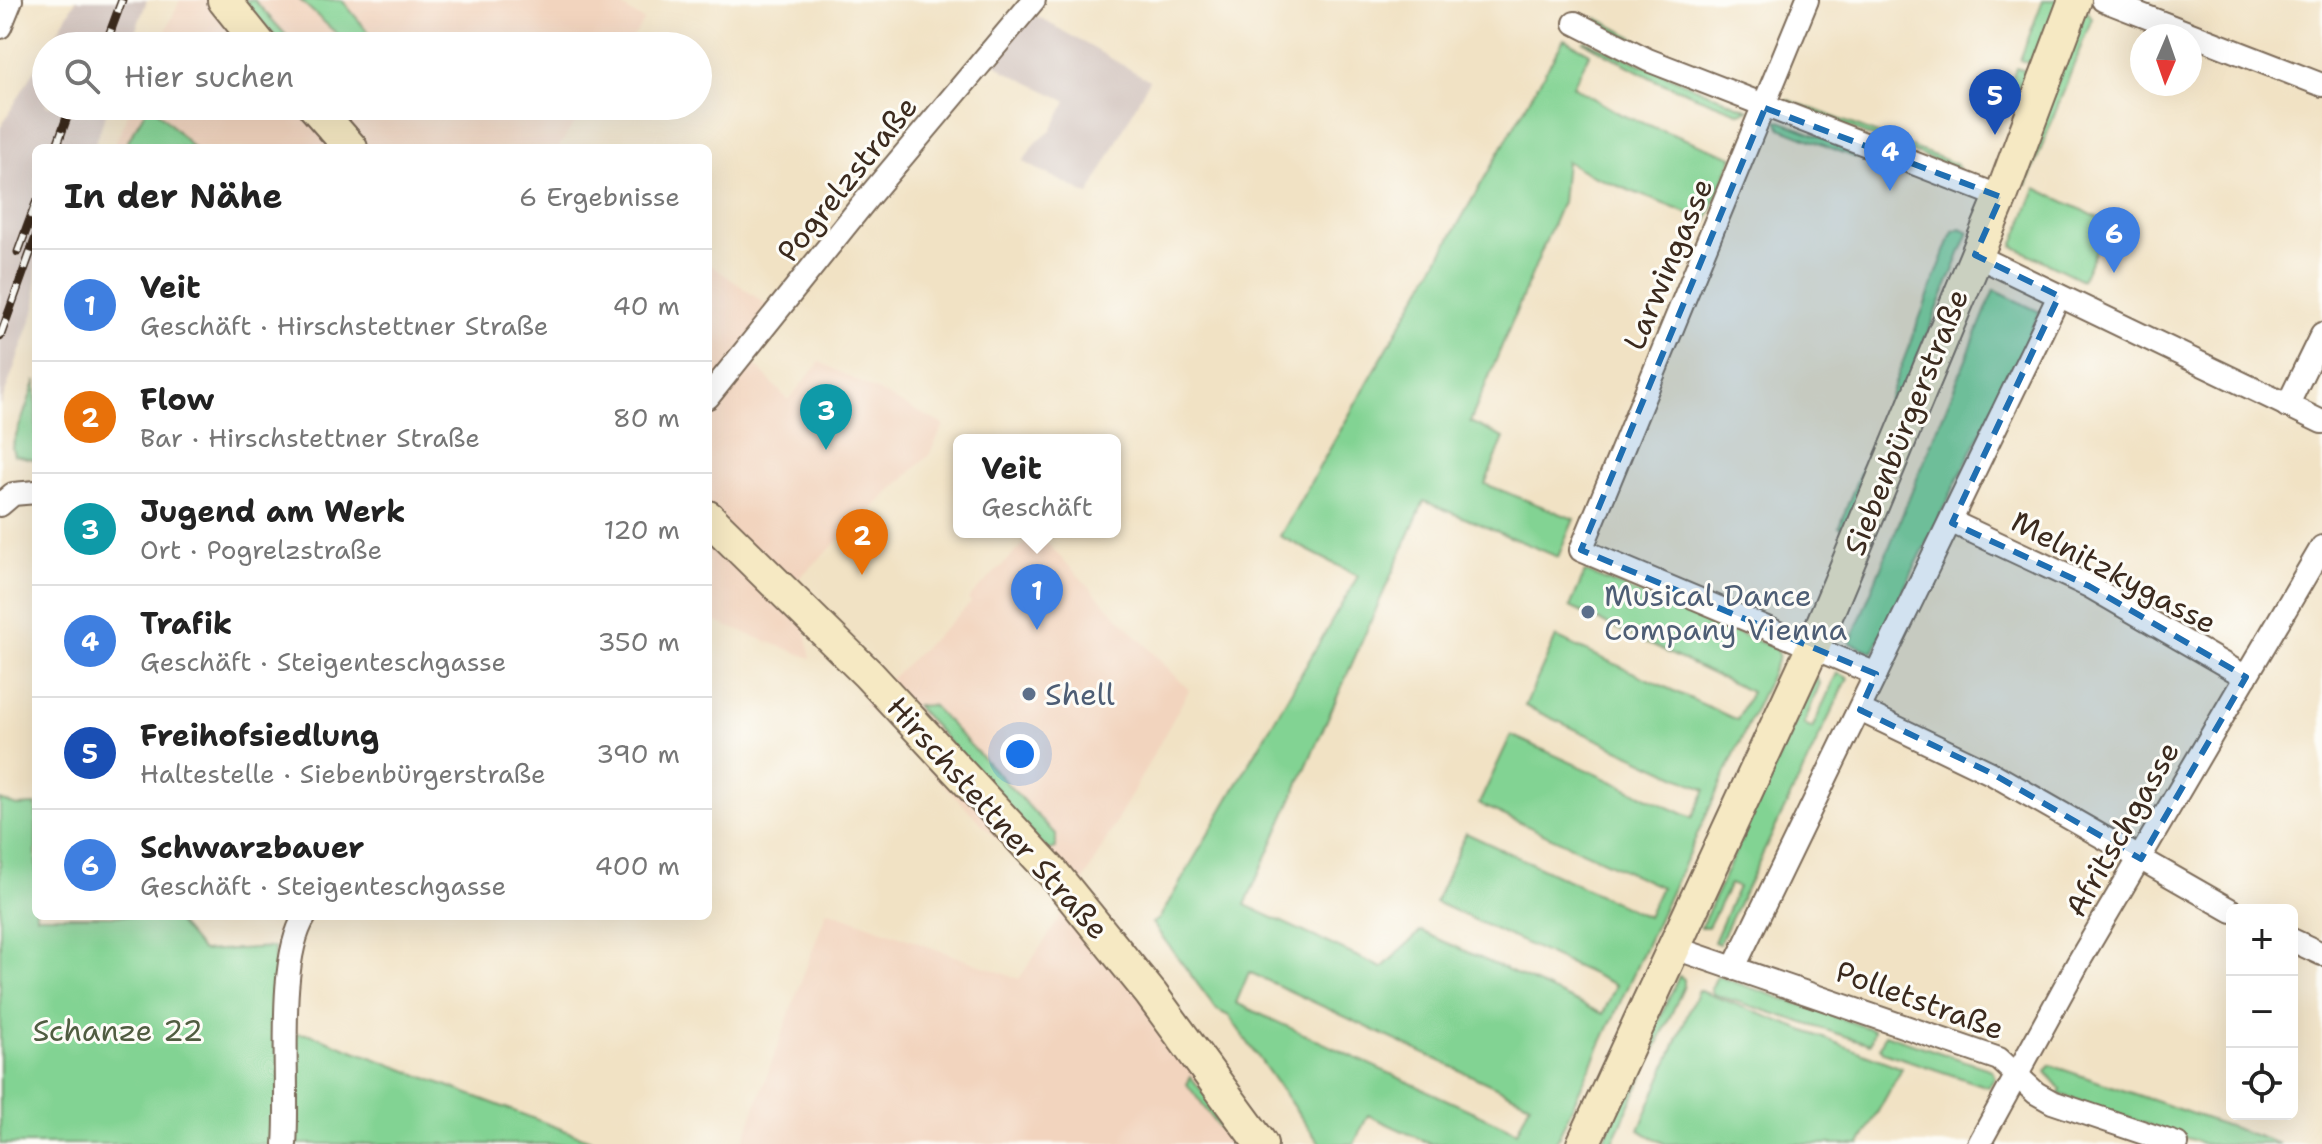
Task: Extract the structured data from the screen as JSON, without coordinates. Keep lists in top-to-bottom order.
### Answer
{
  "streets": {
    "street": [
      "Pogrelzstraße",
      "Larwingasse",
      "Siebenbürgerstraße",
      "Melnitzkygasse",
      "Hirschstettner Straße",
      "Afritschgasse",
      "Polletstraße"
    ]
  },
  "crossings": [
    ["Larwingasse", "Siebenbürgerstraße"],
    ["Siebenbürgerstraße", "Polletstraße"],
    ["Melnitzkygasse", "Afritschgasse"],
    ["Afritschgasse", "Polletstraße"]
  ],
  "parks": ["Schanze 22"],
  "places": ["Musical Dance Company Vienna", "Shell"],
  "north": "bottom",
  "page": {
    "search": "Hier suchen",
    "pins": [
      "5",
      "4",
      "6",
      "3",
      "2",
      "1"
    ],
    "heading": ["In der Nähe", "6 Ergebnisse"],
    "list": [
      {
        "mark": "1",
        "name": "Veit",
        "note": "Geschäft · Hirschstettner Straße",
        "value": "40 m"
      },
      {
        "mark": "2",
        "name": "Flow",
        "note": "Bar · Hirschstettner Straße",
        "value": "80 m"
      },
      {
        "mark": "3",
        "name": "Jugend am Werk",
        "note": "Ort · Pogrelzstraße",
        "value": "120 m"
      },
      {
        "mark": "4",
        "name": "Trafik",
        "note": "Geschäft · Steigenteschgasse",
        "value": "350 m"
      },
      {
        "mark": "5",
        "name": "Freihofsiedlung",
        "note": "Haltestelle · Siebenbürgerstraße",
        "value": "390 m"
      },
      {
        "mark": "6",
        "name": "Schwarzbauer",
        "note": "Geschäft · Steigenteschgasse",
        "value": "400 m"
      }
    ],
    "popup": ["Veit", "Geschäft"],
    "map_buttons": ["+", "−"]
  }
}
